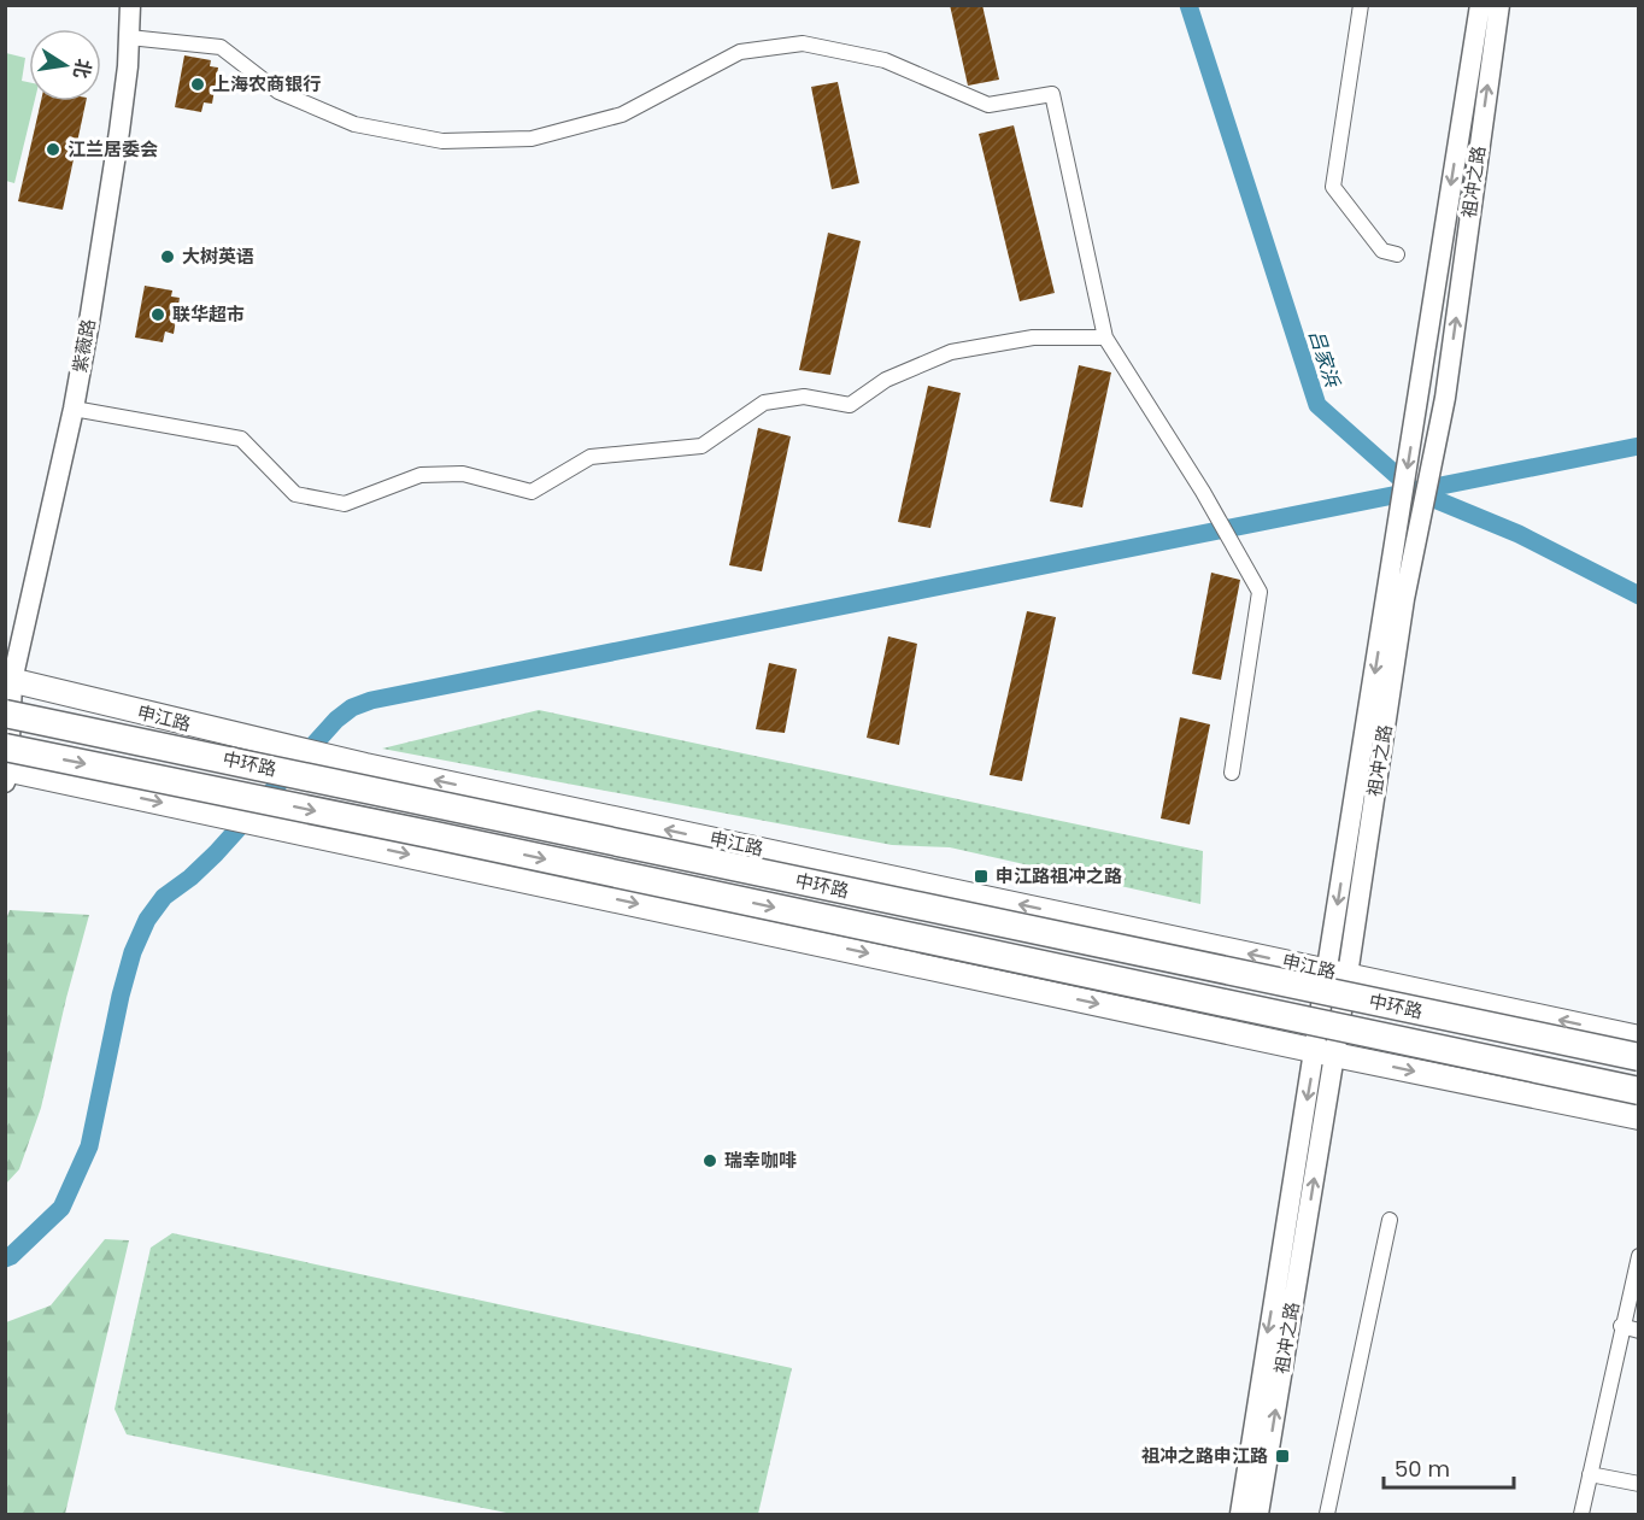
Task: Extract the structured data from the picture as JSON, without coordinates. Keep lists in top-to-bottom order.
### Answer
{
  "streets": {
    "highway": ["中环路"],
    "main road": ["祖冲之路", "紫薇路", "申江路"]
  },
  "crossings": [
    ["祖冲之路", "申江路"],
    ["紫薇路", "申江路"],
    ["紫薇路", "中环路"]
  ],
  "water": ["吕家浜"],
  "places": {
    "other": [
      "上海农商银行",
      "江兰居委会",
      "大树英语",
      "联华超市",
      "瑞幸咖啡"
    ],
    "transit": ["申江路祖冲之路", "祖冲之路申江路"]
  },
  "scale_bar": "50 m",
  "north": "right"
}
